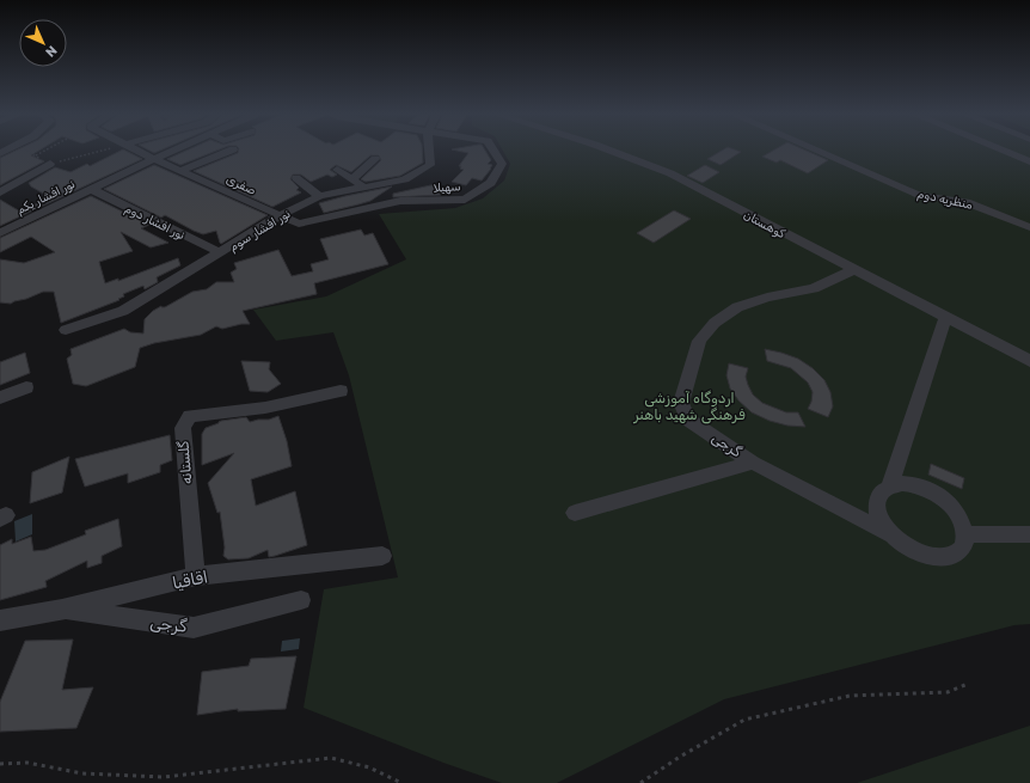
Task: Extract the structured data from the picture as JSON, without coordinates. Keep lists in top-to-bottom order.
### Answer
{
  "streets": {
    "street": [
      "صفری",
      "سهیلا",
      "نور افشار یکم",
      "منظریه دوم",
      "نور افشار دوم",
      "کوهستان",
      "نور افشار سوم",
      "گرجی",
      "گلستانه",
      "اقاقیا"
    ]
  },
  "crossings": [
    ["صفری", "سهیلا"],
    ["صفری", "نور افشار یکم"],
    ["صفری", "نور افشار سوم"],
    ["سهیلا", "نور افشار سوم"],
    ["نور افشار یکم", "نور افشار دوم"],
    ["نور افشار دوم", "نور افشار سوم"],
    ["کوهستان", "گرجی"],
    ["گرجی", "اقاقیا"],
    ["گلستانه", "اقاقیا"]
  ],
  "parks": ["اردوگاه آموزشی فرهنگی شهید باهنر"],
  "north": "bottom right"
}
